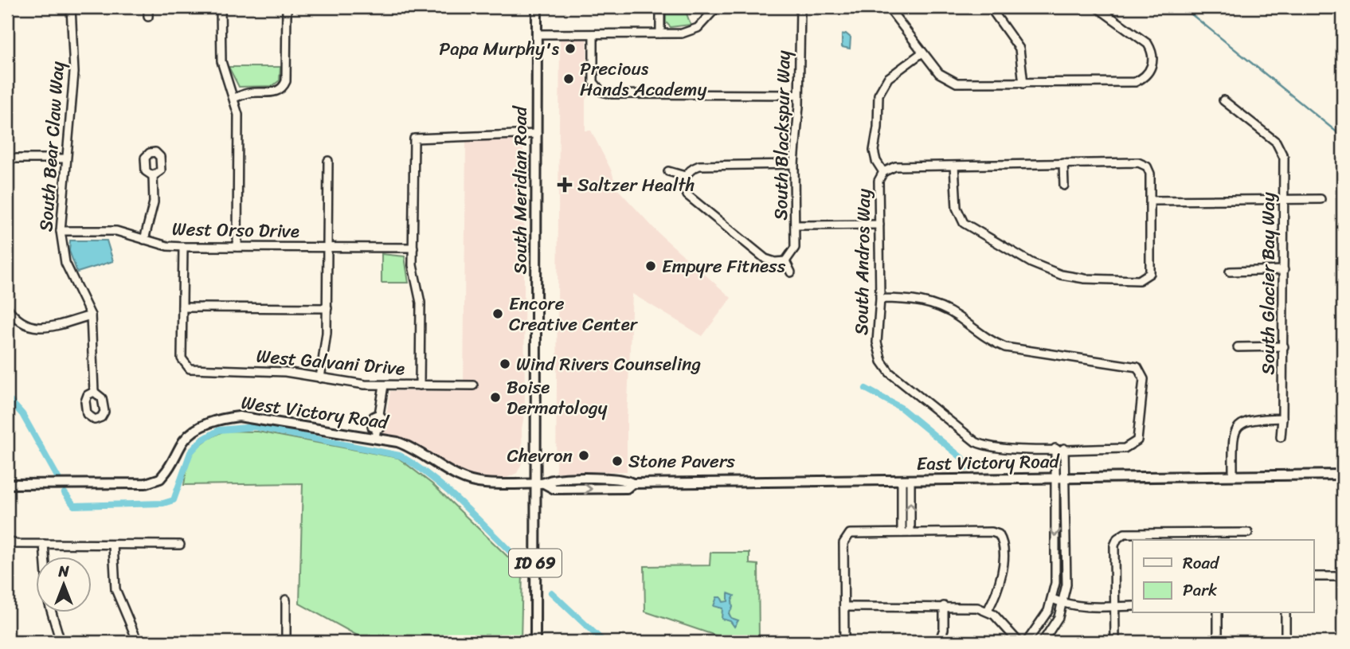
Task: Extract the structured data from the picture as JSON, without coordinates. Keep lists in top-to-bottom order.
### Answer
{
  "streets": {
    "main road": [
      "South Meridian Road",
      "West Victory Road",
      "East Victory Road",
      "ID 69"
    ],
    "street": [
      "South Blackspur Way",
      "South Bear Claw Way",
      "West Orso Drive",
      "South Andros Way",
      "South Glacier Bay Way",
      "West Galvani Drive"
    ]
  },
  "crossings": [
    ["South Bear Claw Way", "West Orso Drive"],
    ["South Meridian Road", "West Victory Road"],
    ["South Meridian Road", "East Victory Road"],
    ["West Victory Road", "East Victory Road"]
  ],
  "places": {
    "other": [
      "Papa Murphy's",
      "Precious Hands Academy",
      "Empyre Fitness",
      "Encore Creative Center",
      "Wind Rivers Counseling",
      "Boise Dermatology",
      "Chevron",
      "Stone Pavers"
    ],
    "health": ["Saltzer Health"]
  },
  "legend": ["Road", "Park"],
  "north": "top"
}
